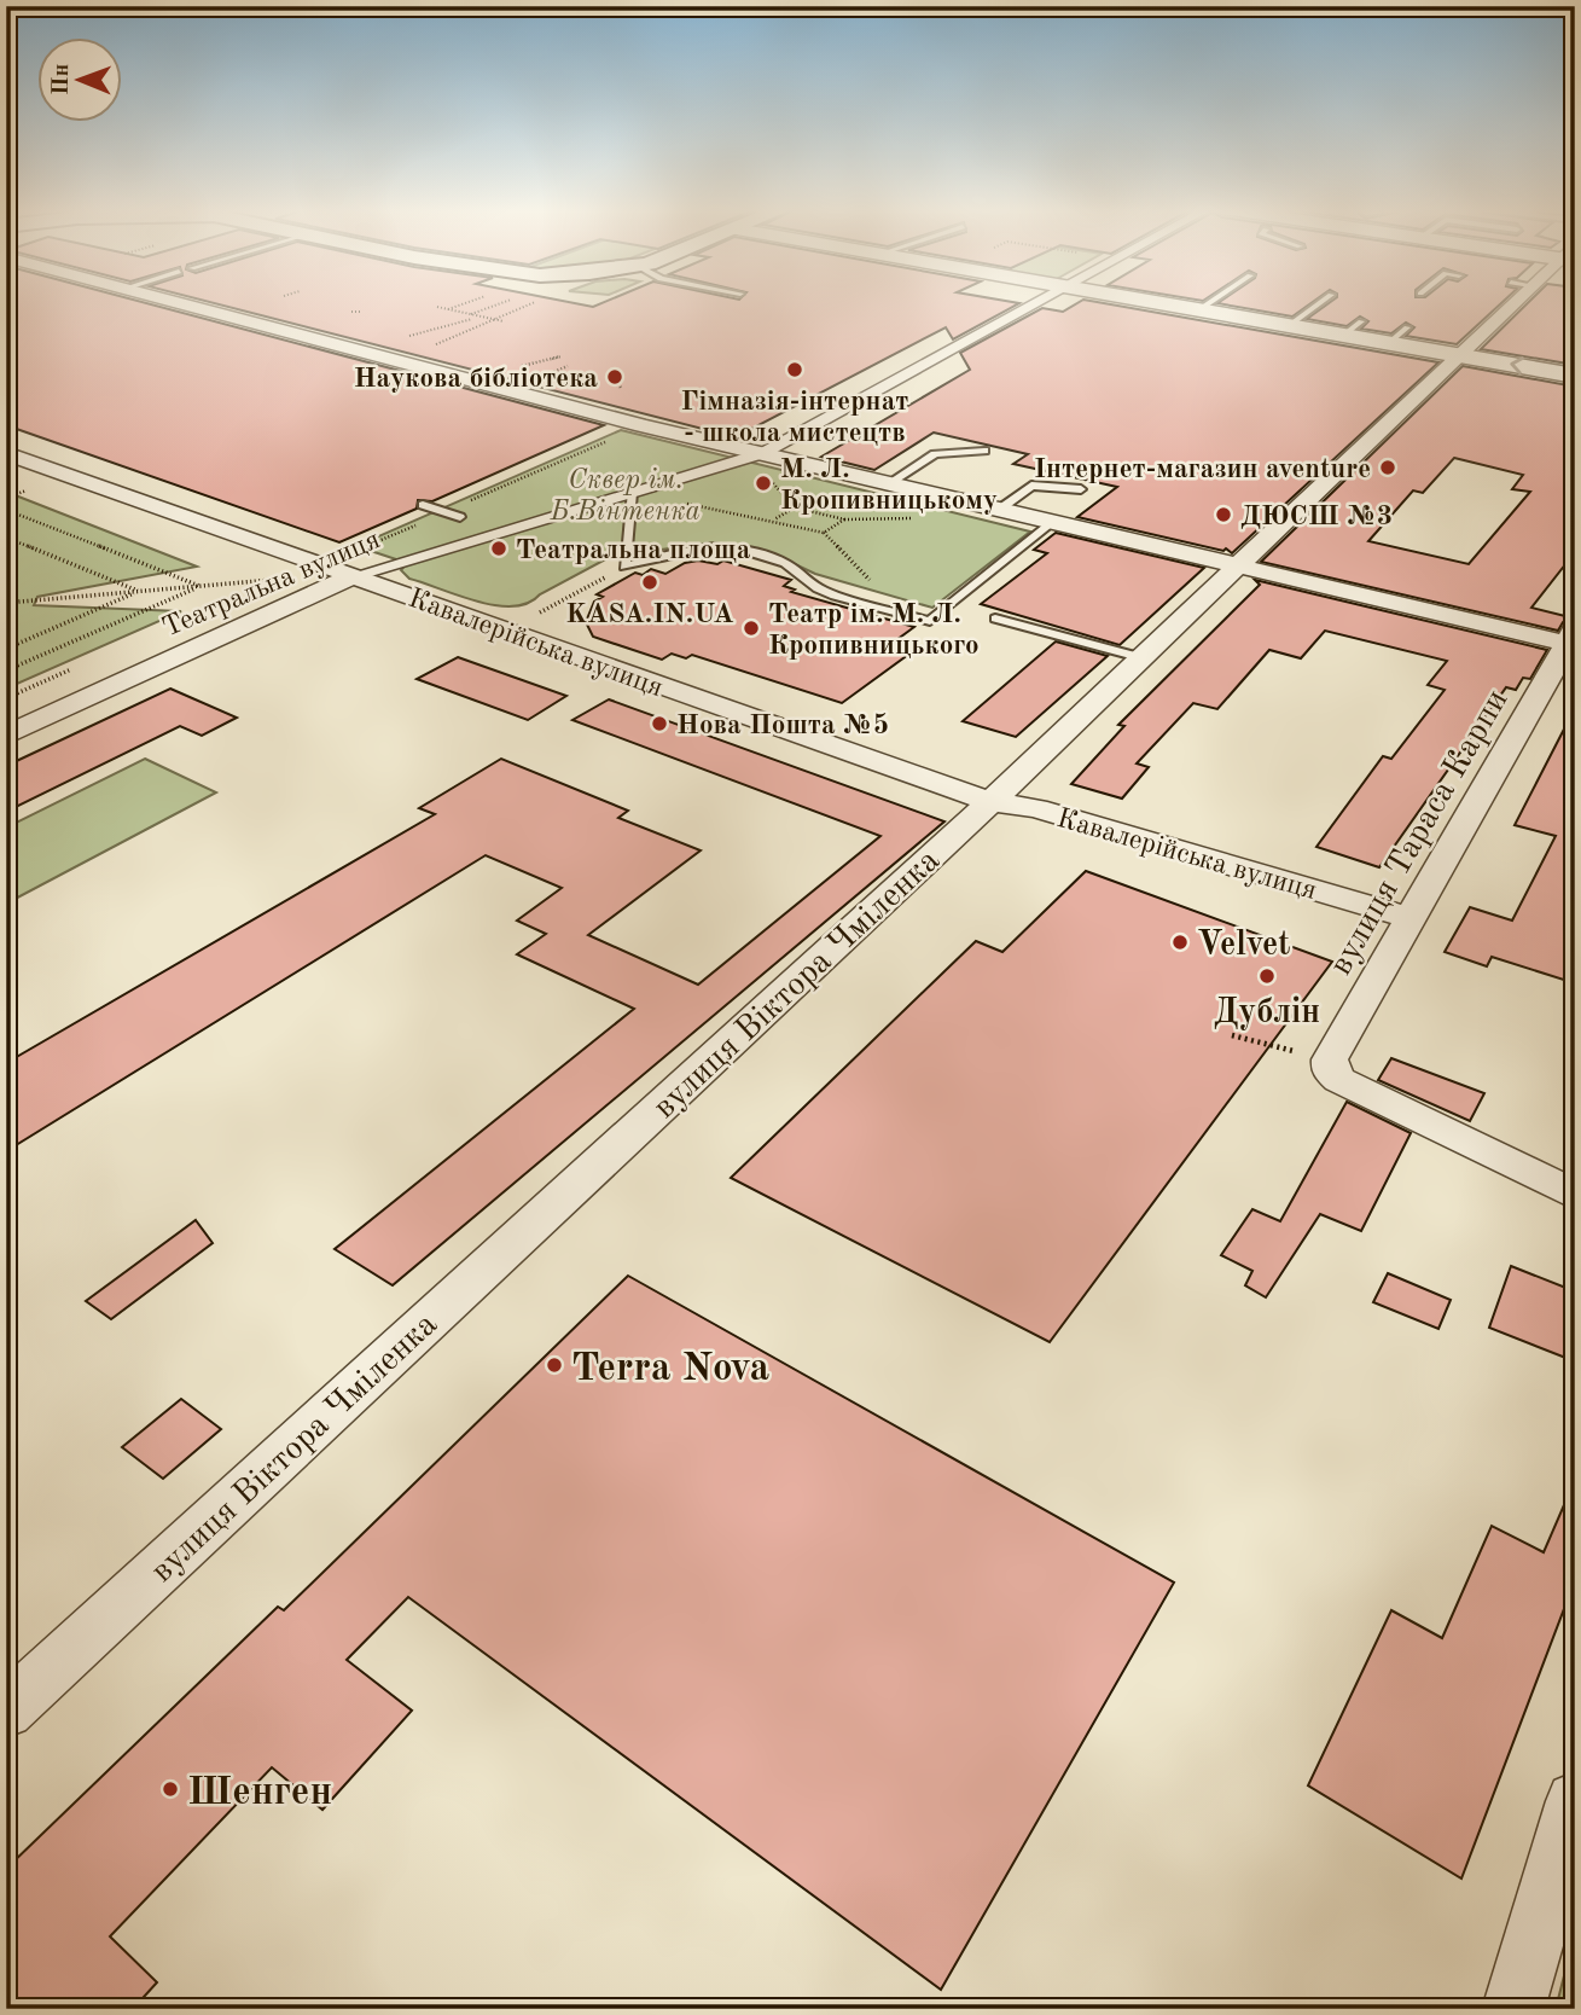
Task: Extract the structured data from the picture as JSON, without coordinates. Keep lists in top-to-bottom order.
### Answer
{
  "streets": {
    "street": [
      "Театральна вулиця",
      "Кавалерійська вулиця",
      "вулиця Тараса Карпи",
      "вулиця Віктора Чміленка"
    ]
  },
  "crossings": [
    ["Театральна вулиця", "Кавалерійська вулиця"],
    ["Кавалерійська вулиця", "вулиця Тараса Карпи"],
    ["Кавалерійська вулиця", "вулиця Віктора Чміленка"]
  ],
  "parks": ["Сквер ім. Б.Вінтенка"],
  "places": [
    "Гімназія-інтернат - школа мистецтв",
    "Наукова бібліотека",
    "Інтернет-магазин aventure",
    "М. Л. Кропивницькому",
    "ДЮСШ №3",
    "Театральна площа",
    "KASA.IN.UA",
    "Театр ім. М. Л. Кропивницького",
    "Нова Пошта №5",
    "Velvet",
    "Дублін",
    "Terra Nova",
    "Шенген"
  ],
  "north": "left"
}
